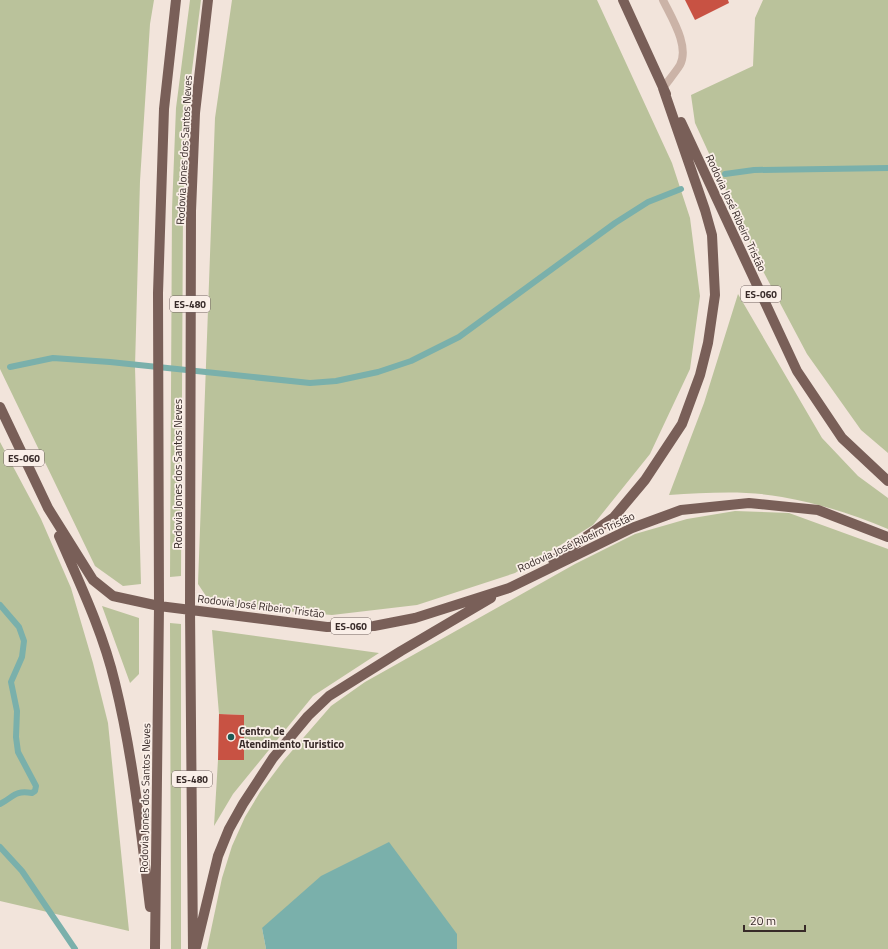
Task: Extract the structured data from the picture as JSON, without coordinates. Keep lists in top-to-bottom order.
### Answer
{
  "streets": {
    "main road": [
      "Rodovia Jones dos Santos Neves",
      "Rodovia José Ribeiro Tristão",
      "ES-060",
      "ES-480"
    ]
  },
  "crossings": [
    ["Rodovia Jones dos Santos Neves", "Rodovia José Ribeiro Tristão"]
  ],
  "places": ["Centro de Atendimento Turistico"],
  "scale_bar": "20 m"
}
